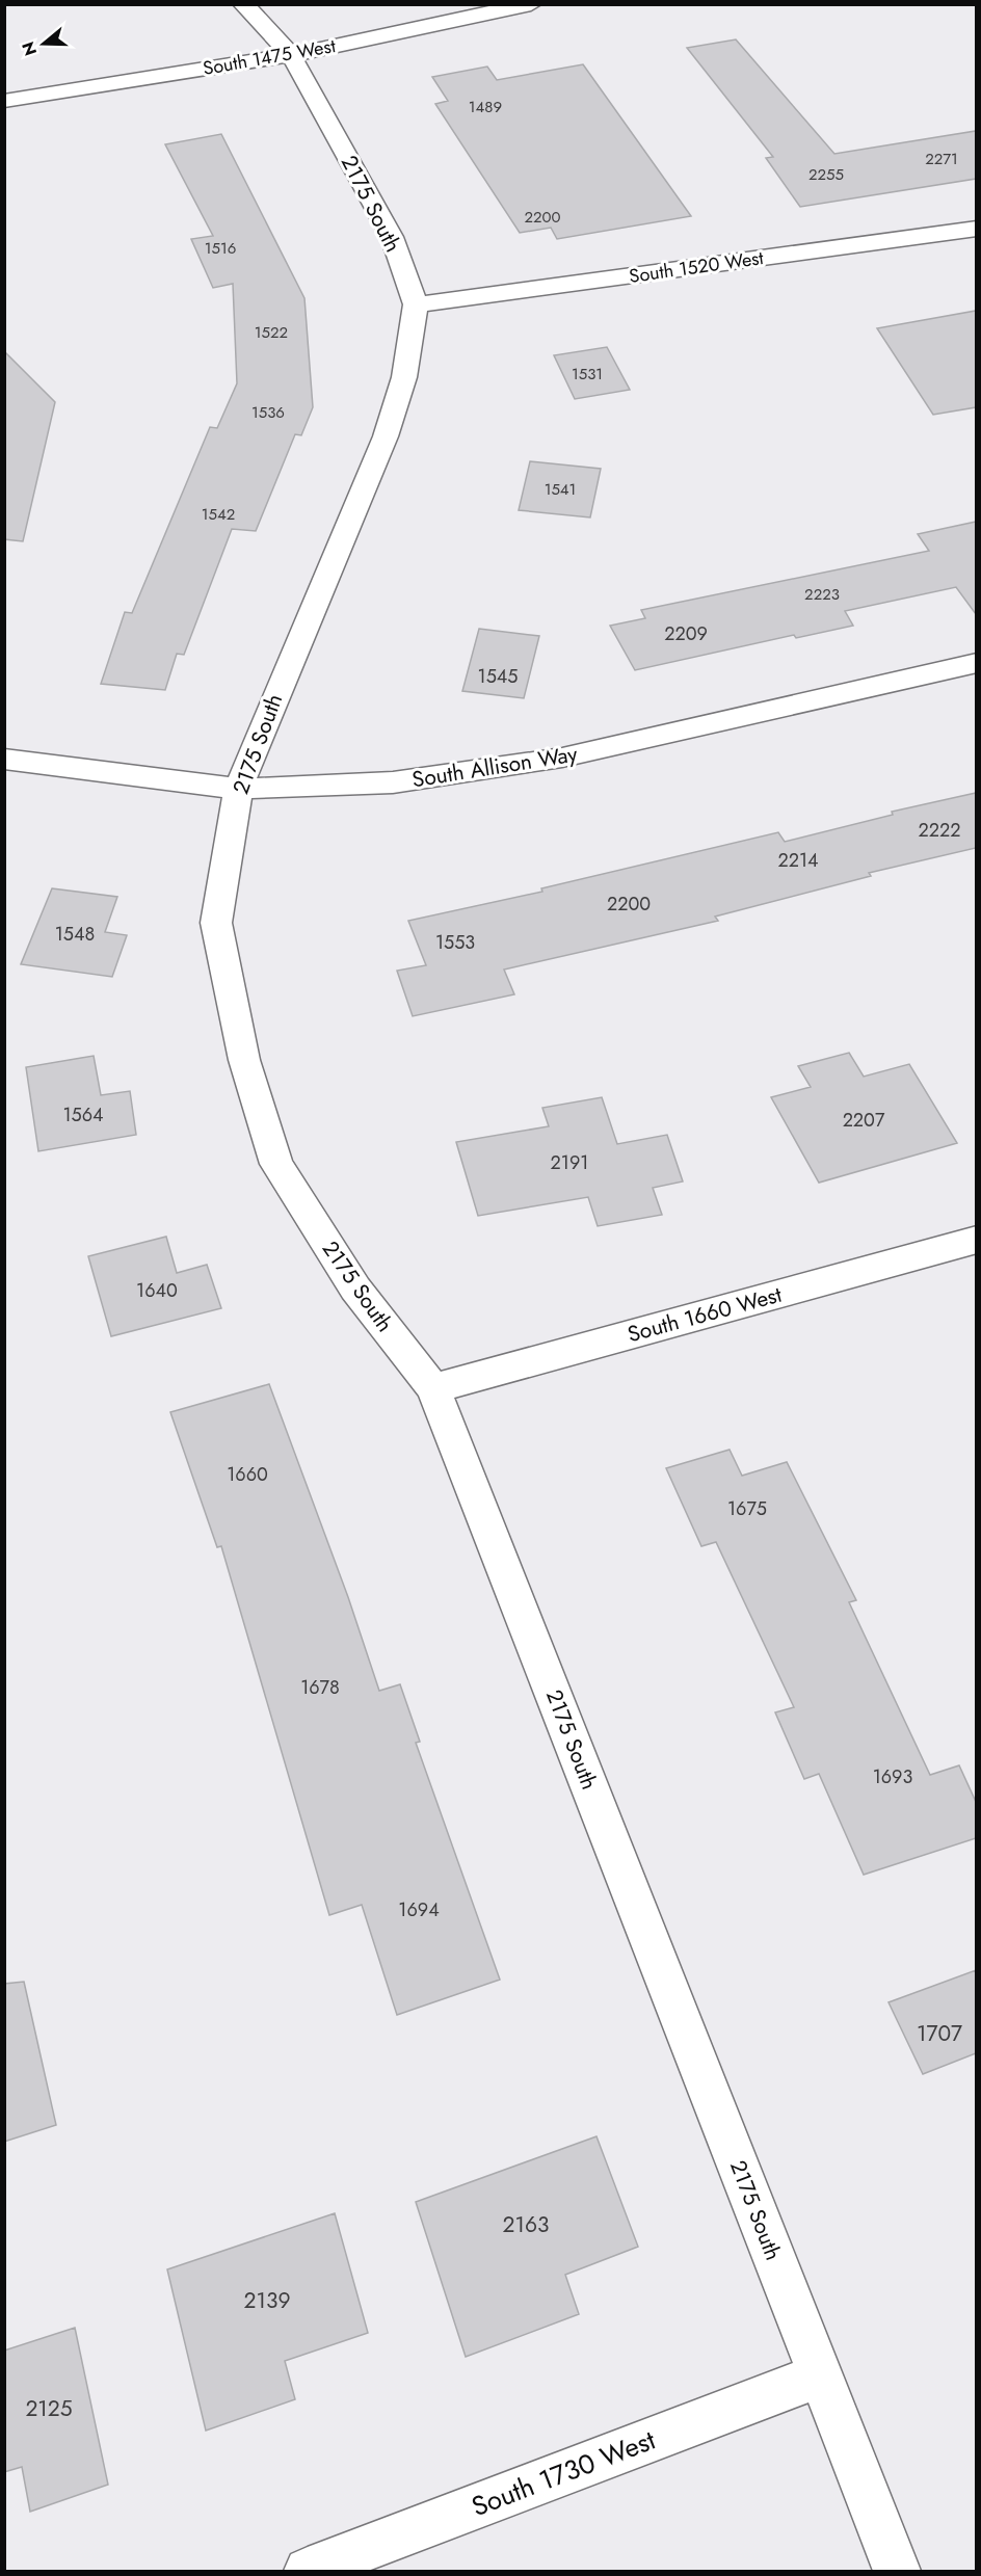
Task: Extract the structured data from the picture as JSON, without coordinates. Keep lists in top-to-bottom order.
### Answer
{
  "streets": {
    "street": [
      "South 1475 West",
      "2175 South",
      "South 1520 West",
      "South Allison Way",
      "South 1660 West",
      "South 1730 West"
    ]
  },
  "crossings": [
    ["South 1475 West", "2175 South"],
    ["2175 South", "South 1520 West"],
    ["2175 South", "South Allison Way"],
    ["2175 South", "South 1660 West"],
    ["2175 South", "South 1730 West"]
  ],
  "house_numbers": [
    "1489",
    "2271",
    "2255",
    "2200",
    "1516",
    "1522",
    "1531",
    "1536",
    "1541",
    "1542",
    "2223",
    "2209",
    "1545",
    "2222",
    "2214",
    "2200",
    "1548",
    "1553",
    "1564",
    "2207",
    "2191",
    "1640",
    "1660",
    "1675",
    "1678",
    "1693",
    "1694",
    "1707",
    "2163",
    "2139",
    "2125"
  ],
  "north": "left"
}
